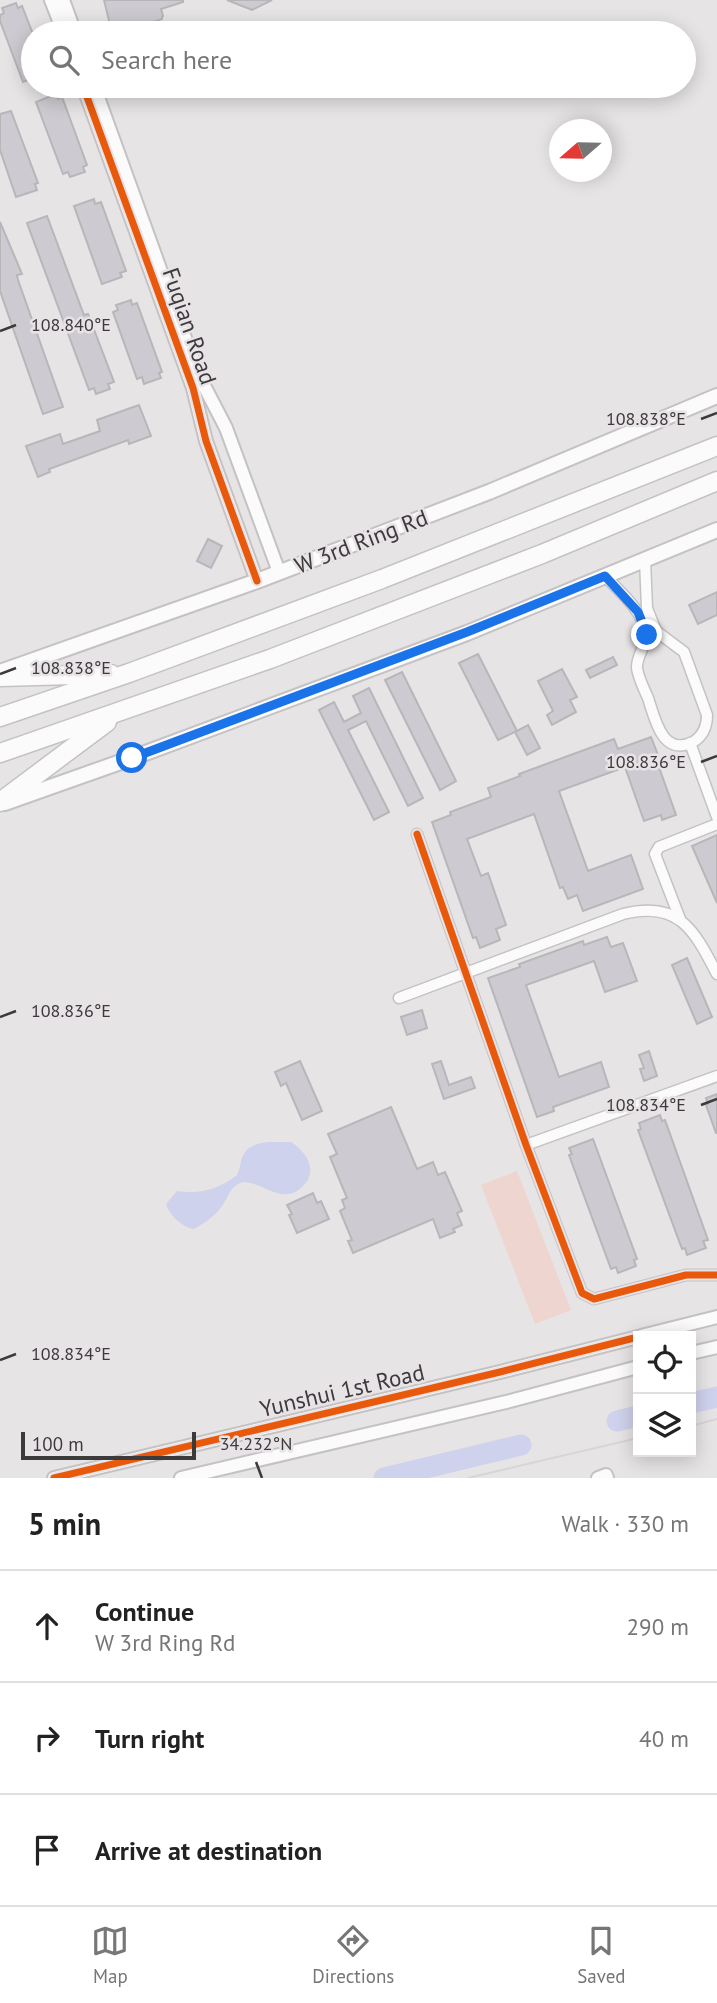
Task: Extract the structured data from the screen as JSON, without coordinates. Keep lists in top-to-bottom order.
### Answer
{
  "streets": {
    "highway": ["W 3rd Ring Rd"],
    "street": ["Fuqian Road", "Yunshui 1st Road"]
  },
  "crossings": [
    ["Fuqian Road", "W 3rd Ring Rd"]
  ],
  "scale_bar": "100 m",
  "north": "left",
  "page": {
    "search": "Search here",
    "scale": "100 m",
    "heading": ["5 min", "Walk · 330 m"],
    "list": [
      ["Continue", "W 3rd Ring Rd", "290 m"],
      ["Turn right", "40 m"],
      "Arrive at destination"
    ],
    "nav": ["Map", "Directions", "Saved"]
  },
  "coordinates": [
    "108.840°E",
    "108.838°E",
    "108.836°E",
    "108.834°E",
    "34.232°N"
  ]
}
